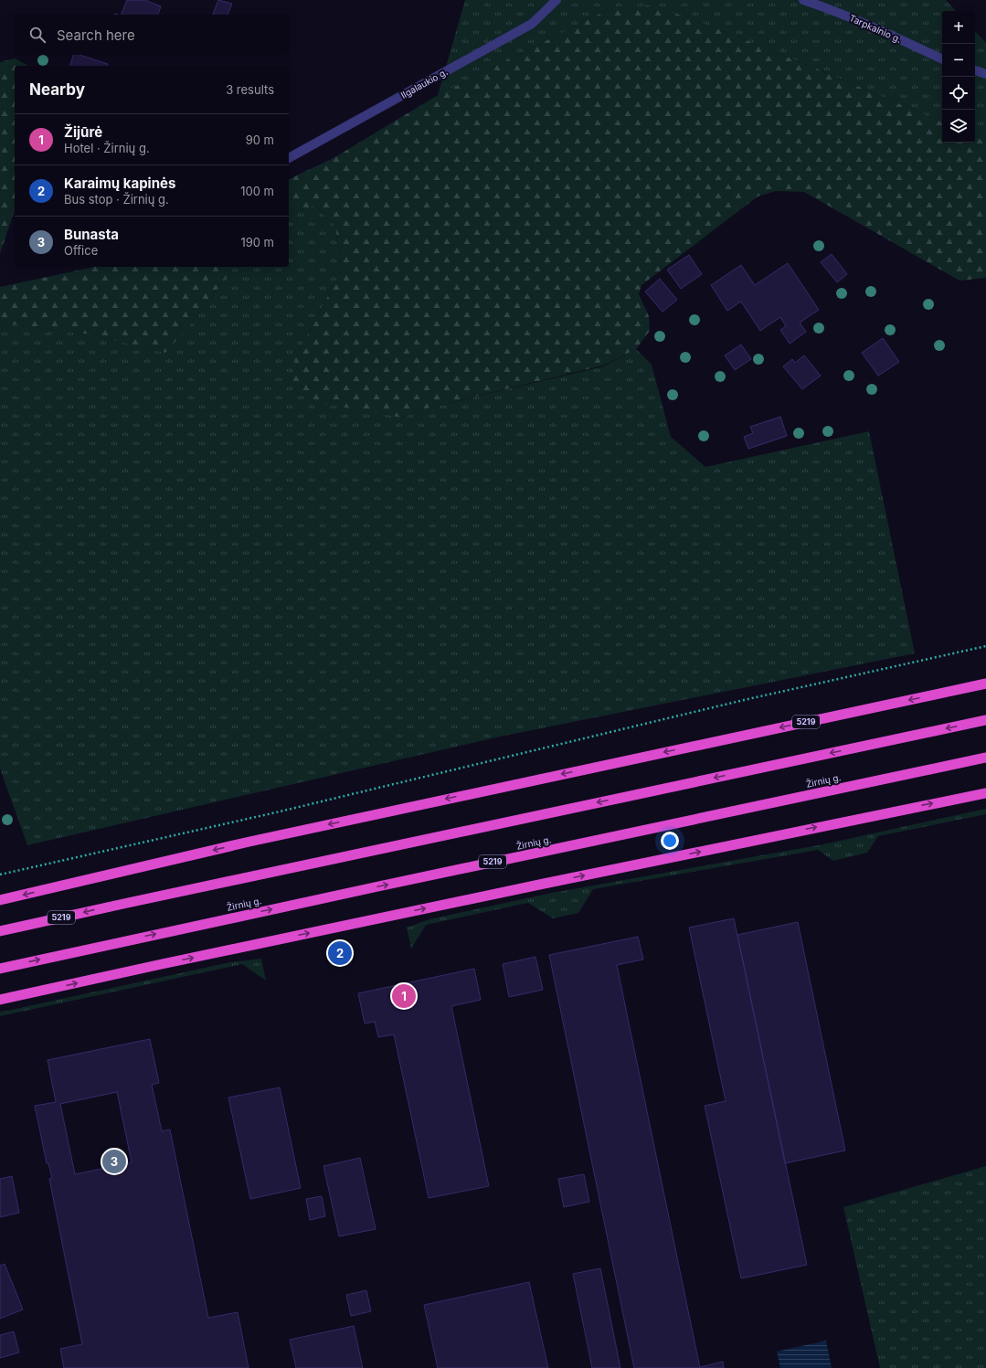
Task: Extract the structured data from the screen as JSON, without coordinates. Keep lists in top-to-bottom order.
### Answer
{
  "streets": {
    "highway": ["5219", "Žirnių g."],
    "street": ["Tarpkalnio g.", "Ilgalaukio g."]
  },
  "page": {
    "map_buttons": ["+", "−"],
    "search": "Search here",
    "heading": ["Nearby", "3 results"],
    "list": [
      {
        "mark": "1",
        "name": "Žijūrė",
        "note": "Hotel · Žirnių g.",
        "value": "90 m"
      },
      {
        "mark": "2",
        "name": "Karaimų kapinės",
        "note": "Bus stop · Žirnių g.",
        "value": "100 m"
      },
      {
        "mark": "3",
        "name": "Bunasta",
        "note": "Office",
        "value": "190 m"
      }
    ],
    "pins": ["2", "1", "3"]
  }
}
